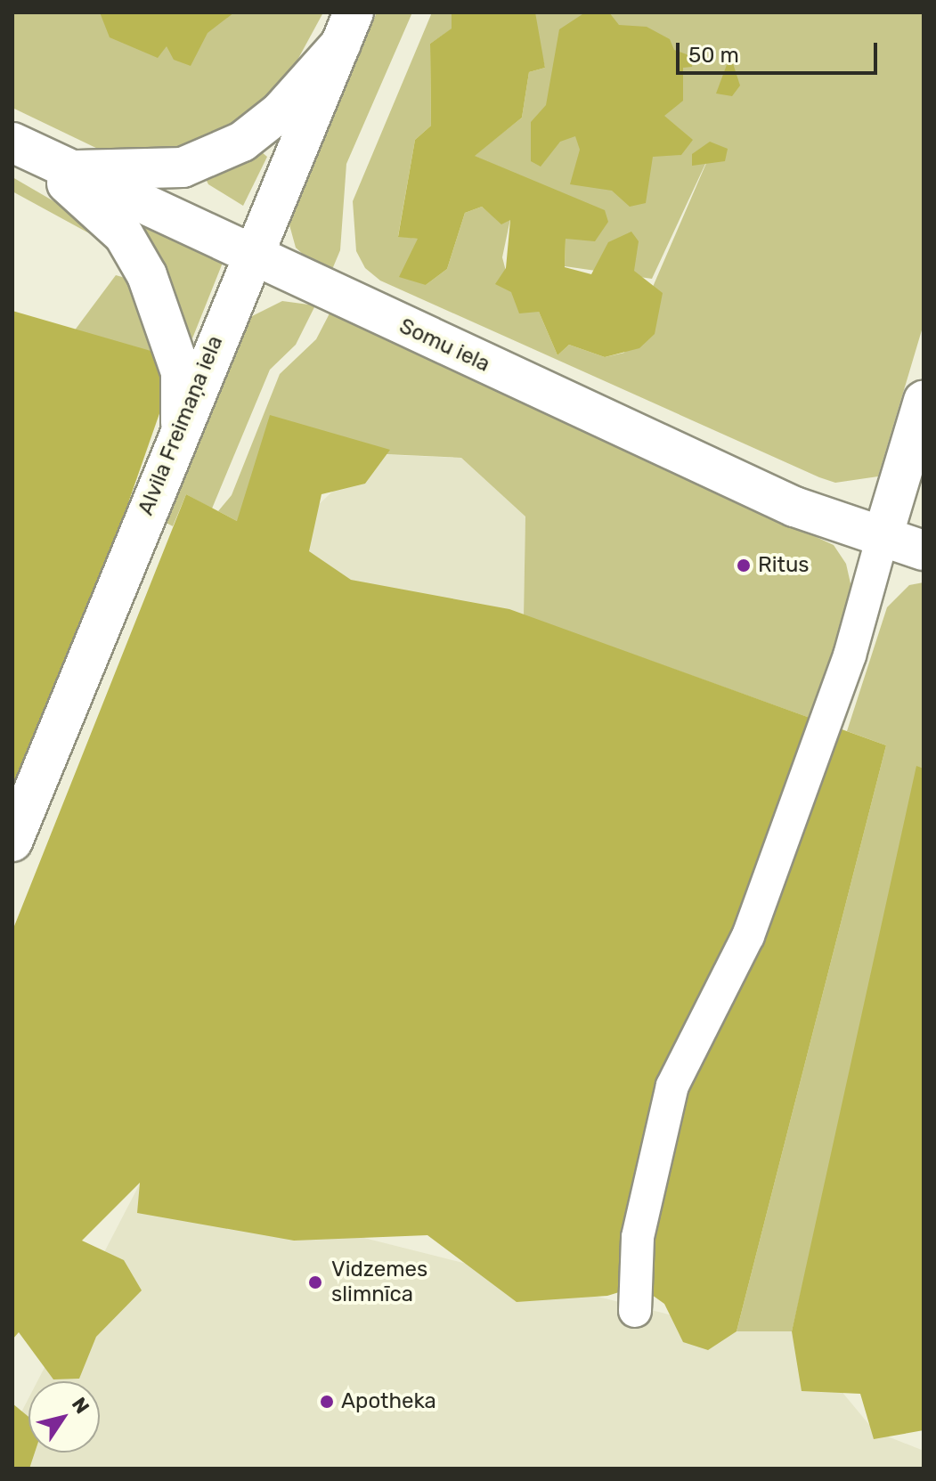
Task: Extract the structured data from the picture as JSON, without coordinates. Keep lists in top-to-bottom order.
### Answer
{
  "streets": {
    "main road": ["Somu iela", "Alvila Freimaņa iela"]
  },
  "crossings": [
    ["Somu iela", "Alvila Freimaņa iela"]
  ],
  "places": ["Ritus", "Vidzemes slimnīca", "Apotheka"],
  "scale_bar": "50 m",
  "north": "top right"
}
